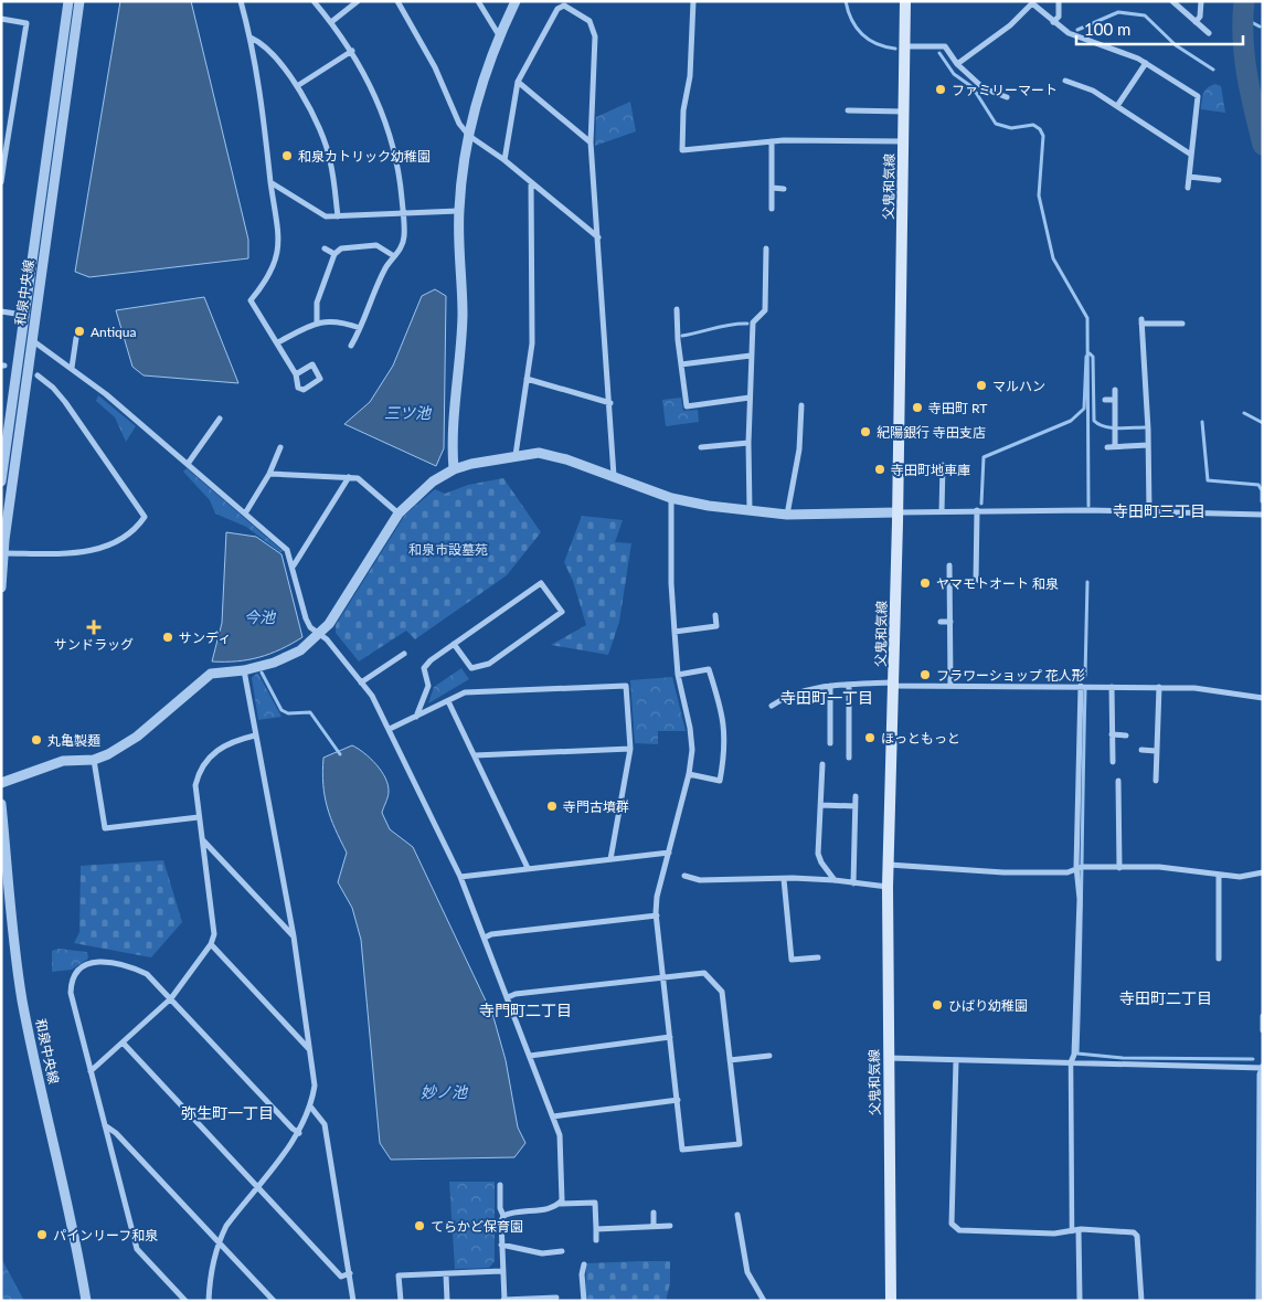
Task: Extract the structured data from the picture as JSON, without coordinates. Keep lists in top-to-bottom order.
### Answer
{
  "streets": {
    "main road": ["父鬼和気線"],
    "street": ["和泉中央線"]
  },
  "districts": [
    "寺田町三丁目",
    "寺田町一丁目",
    "寺田町二丁目",
    "寺門町二丁目",
    "弥生町一丁目"
  ],
  "water": ["三ツ池", "今池", "妙ノ池"],
  "parks": ["和泉市設墓苑"],
  "places": {
    "other": [
      "ファミリーマート",
      "和泉カトリック幼稚園",
      "Antiqua",
      "マルハン",
      "寺田町 RT",
      "紀陽銀行 寺田支店",
      "寺田町地車庫",
      "ヤマモトオート 和泉",
      "サンディ",
      "フラワーショップ 花人形",
      "ほっともっと",
      "丸亀製麺",
      "寺門古墳群",
      "ひばり幼稚園",
      "てらかど保育園",
      "パインリーフ和泉"
    ],
    "health": ["サンドラッグ"]
  },
  "scale_bar": "100 m"
}
